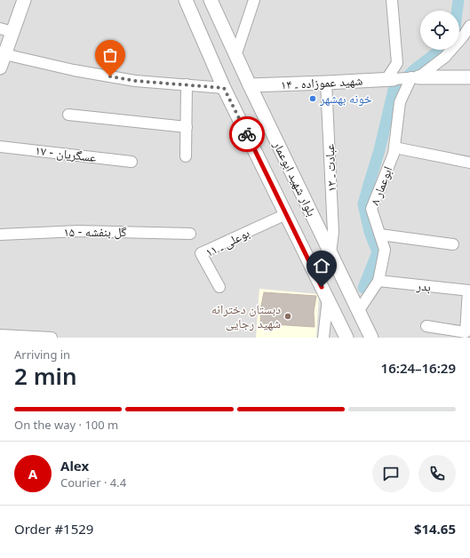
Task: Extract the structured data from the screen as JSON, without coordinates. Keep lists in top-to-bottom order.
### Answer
{
  "streets": {
    "street": [
      "شهید عموزاده ـ ۱۴",
      "عسگریان - ۱۷",
      "عبادت ـ ۱۲",
      "بلوار شهید ابوعمار",
      "ابوعمار ۸",
      "گل بنفشه - ۱۵",
      "بوعلی ـ ۱۱",
      "بدر"
    ]
  },
  "crossings": [
    ["شهید عموزاده ـ ۱۴", "عبادت ـ ۱۲"],
    ["شهید عموزاده ـ ۱۴", "بلوار شهید ابوعمار"],
    ["عبادت ـ ۱۲", "بلوار شهید ابوعمار"],
    ["بلوار شهید ابوعمار", "ابوعمار ۸"],
    ["بلوار شهید ابوعمار", "بوعلی ـ ۱۱"],
    ["ابوعمار ۸", "بدر"]
  ],
  "places": ["خونه بهشهر", "دبستان دخترانه شهید رجایی"],
  "page": {
    "heading": ["2 min", "Arriving in", "16:24–16:29"],
    "panel": [
      "Alex",
      "Courier · 4.4",
      "Order #1529",
      "$14.65"
    ],
    "bar": "On the way · 100 m",
    "round": "A"
  }
}
